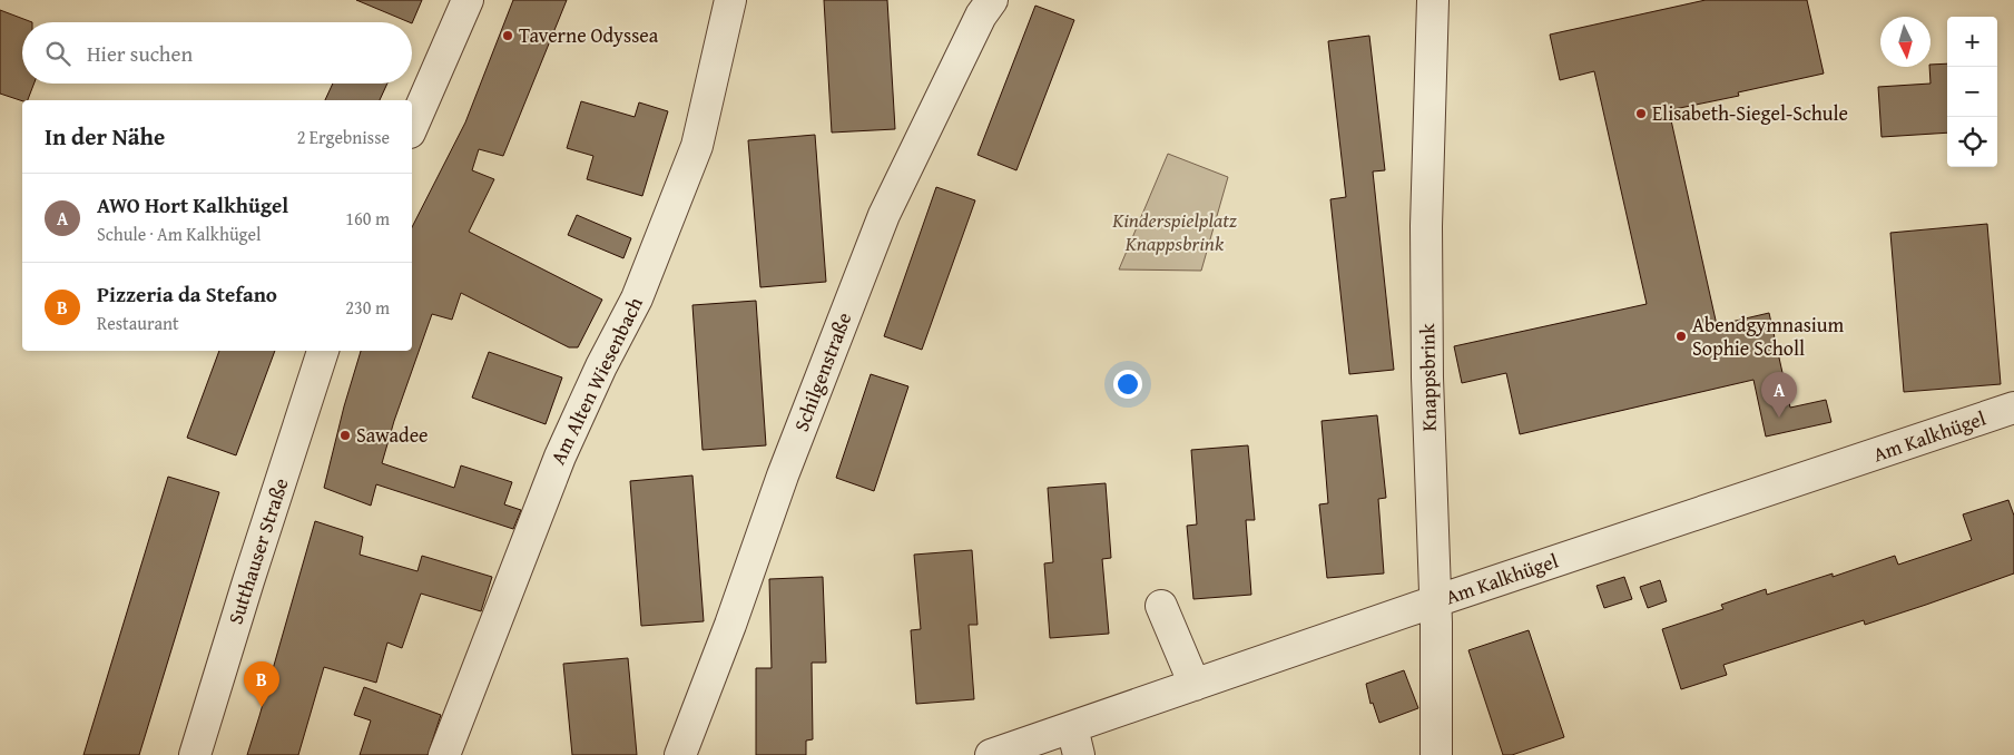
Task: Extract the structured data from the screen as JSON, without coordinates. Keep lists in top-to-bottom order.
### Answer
{
  "streets": {
    "street": [
      "Schilgenstraße",
      "Knappsbrink",
      "Am Alten Wiesenbach",
      "Am Kalkhügel",
      "Sutthauser Straße"
    ]
  },
  "crossings": [
    ["Knappsbrink", "Am Kalkhügel"]
  ],
  "parks": ["Kinderspielplatz Knappsbrink"],
  "places": [
    "Taverne Odyssea",
    "Elisabeth-Siegel-Schule",
    "Abendgymnasium Sophie Scholl",
    "Sawadee"
  ],
  "north": "bottom",
  "page": {
    "map_buttons": ["+", "−"],
    "search": "Hier suchen",
    "heading": ["In der Nähe", "2 Ergebnisse"],
    "list": [
      {
        "mark": "A",
        "name": "AWO Hort Kalkhügel",
        "note": "Schule · Am Kalkhügel",
        "value": "160 m"
      },
      {
        "mark": "B",
        "name": "Pizzeria da Stefano",
        "note": "Restaurant",
        "value": "230 m"
      }
    ],
    "pins": ["A", "B"]
  }
}
